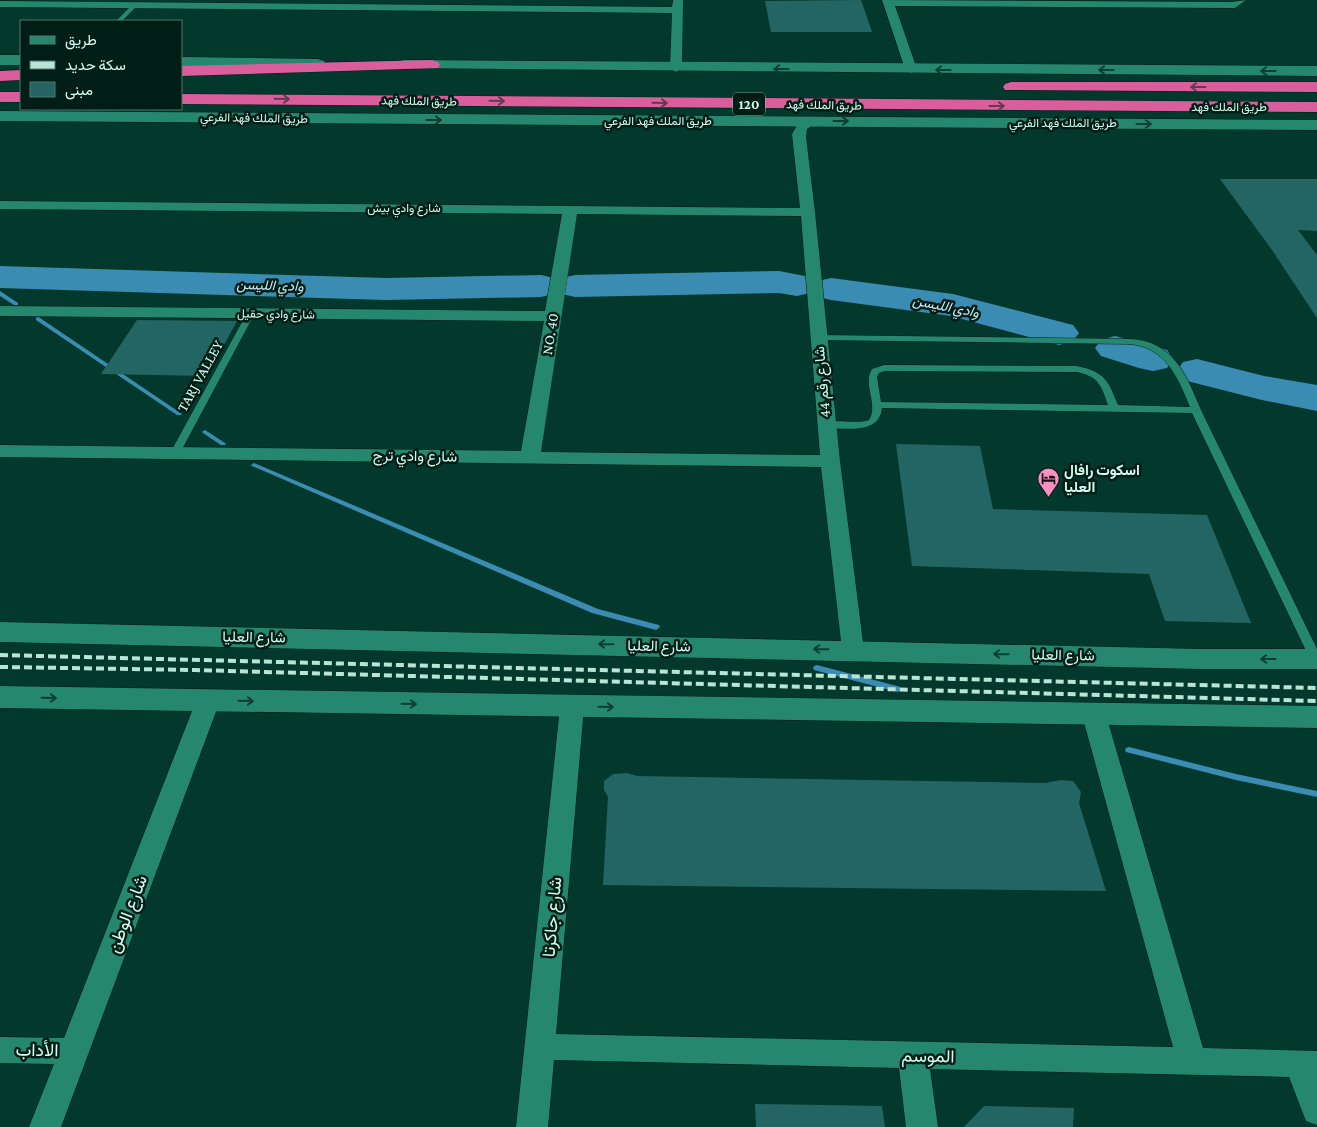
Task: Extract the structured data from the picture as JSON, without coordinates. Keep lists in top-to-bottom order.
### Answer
{
  "streets": {
    "highway": ["طريق الملك فهد", "120"],
    "main road": ["طريق الملك فهد الفرعي", "شارع العليا"],
    "street": [
      "شارع وادي بيش",
      "شارع وادي حقيل",
      "NO. 40",
      "شارع رقم 44",
      "شارع وادي ترج",
      "شارع الوطن",
      "شارع جاكرتا",
      "الأداب",
      "الموسم"
    ],
    "lane": ["TARJ VALLEY"]
  },
  "crossings": [
    ["طريق الملك فهد الفرعي", "شارع رقم 44"],
    ["شارع وادي بيش", "NO. 40"],
    ["شارع وادي بيش", "شارع رقم 44"],
    ["شارع وادي حقيل", "NO. 40"],
    ["شارع وادي حقيل", "TARJ VALLEY"],
    ["NO. 40", "شارع وادي ترج"],
    ["TARJ VALLEY", "شارع وادي ترج"],
    ["شارع رقم 44", "شارع وادي ترج"],
    ["شارع رقم 44", "شارع العليا"],
    ["شارع الوطن", "الأداب"],
    ["شارع جاكرتا", "الموسم"]
  ],
  "water": ["وادي الليسن"],
  "places": {
    "hotel": ["اسكوت رافال العليا"]
  },
  "legend": ["طريق", "سكة حديد", "مبنى"]
}
